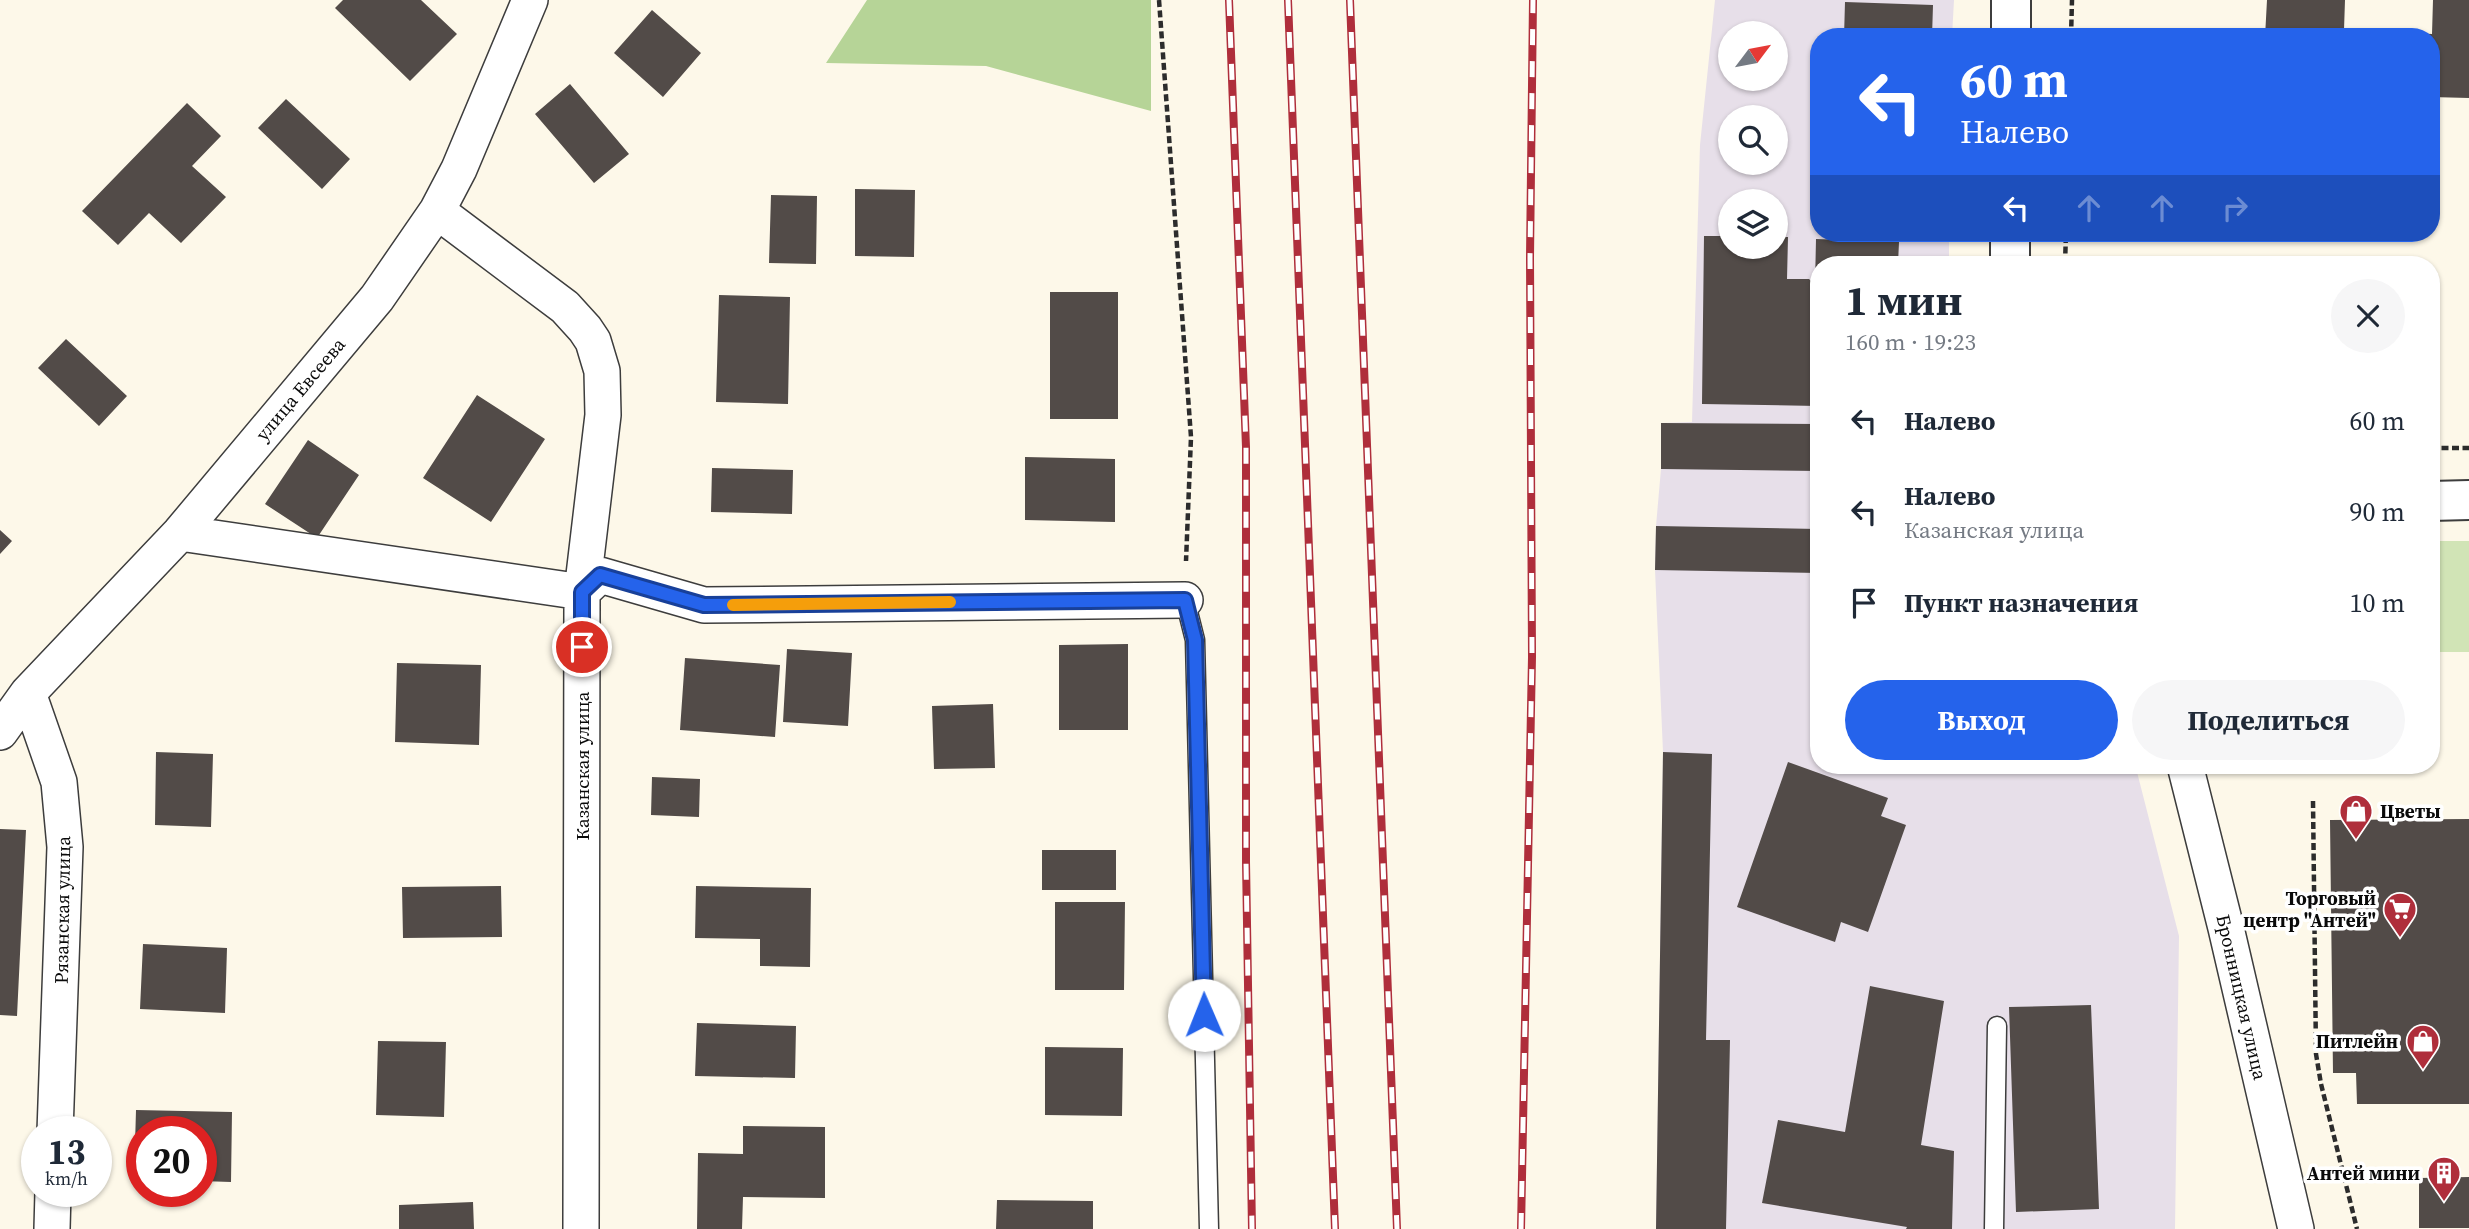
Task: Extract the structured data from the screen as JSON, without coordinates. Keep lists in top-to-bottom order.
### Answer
{
  "streets": {
    "street": [
      "улица Евсеева",
      "Казанская улица",
      "Рязанская улица",
      "Бронницкая улица"
    ]
  },
  "crossings": [
    ["улица Евсеева", "Казанская улица"],
    ["улица Евсеева", "Рязанская улица"]
  ],
  "places": {
    "shop": ["Цветы", "Питлейн"],
    "supermarket": ["Торговый центр \"Антей\""],
    "building": ["Антей мини"]
  },
  "north": "top right",
  "page": {
    "turn": ["60 m", "Налево"],
    "heading": ["1 мин", "160 m · 19:23"],
    "list": [
      {
        "name": "Налево",
        "value": "60 m"
      },
      {
        "name": "Налево",
        "note": "Казанская улица",
        "value": "90 m"
      },
      {
        "name": "Пункт назначения",
        "value": "10 m"
      }
    ],
    "buttons": ["Выход", "Поделиться"],
    "speed": "13 km/h",
    "limit": "20"
  }
}
